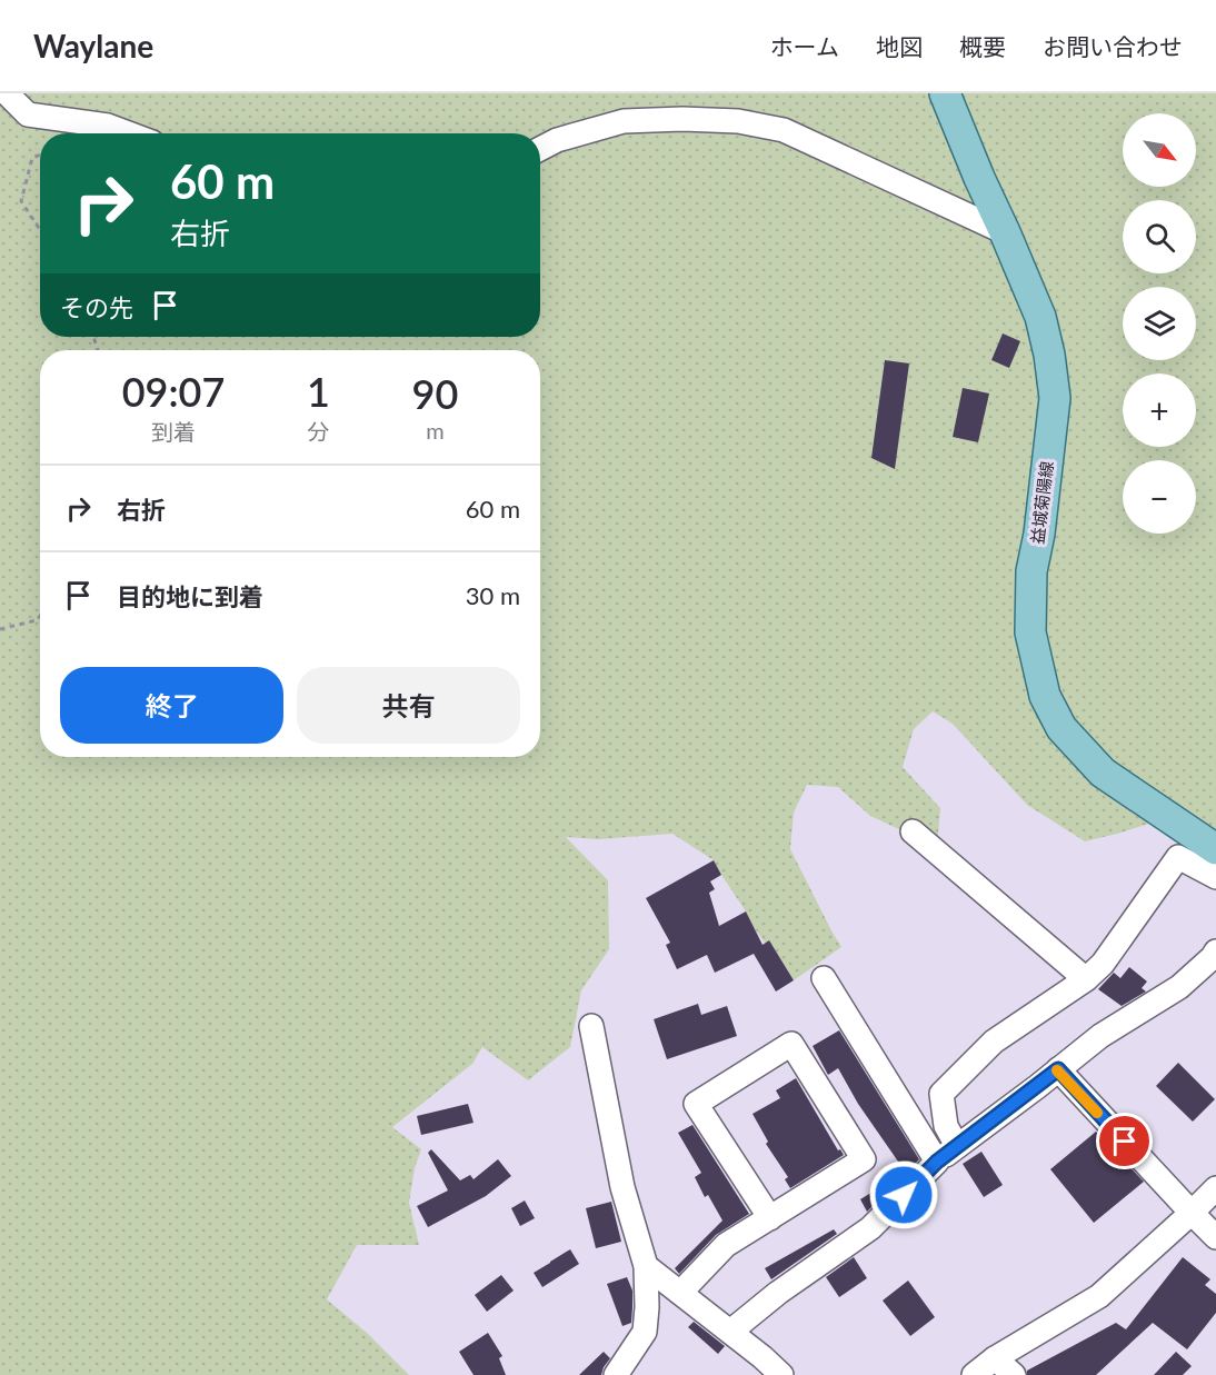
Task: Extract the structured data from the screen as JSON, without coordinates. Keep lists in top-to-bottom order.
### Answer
{
  "streets": {
    "main road": ["益城菊陽線"]
  },
  "north": "bottom right",
  "page": {
    "header": "Waylane",
    "nav": [
      "ホーム",
      "地図",
      "概要",
      "お問い合わせ"
    ],
    "map_buttons": ["+", "−"],
    "turn": ["60 m", "右折"],
    "then": "その先",
    "eta": [
      "09:07",
      "到着",
      "1",
      "分",
      "90",
      "m"
    ],
    "list": [
      {
        "name": "右折",
        "value": "60 m"
      },
      {
        "name": "目的地に到着",
        "value": "30 m"
      }
    ],
    "buttons": ["終了", "共有"]
  }
}
